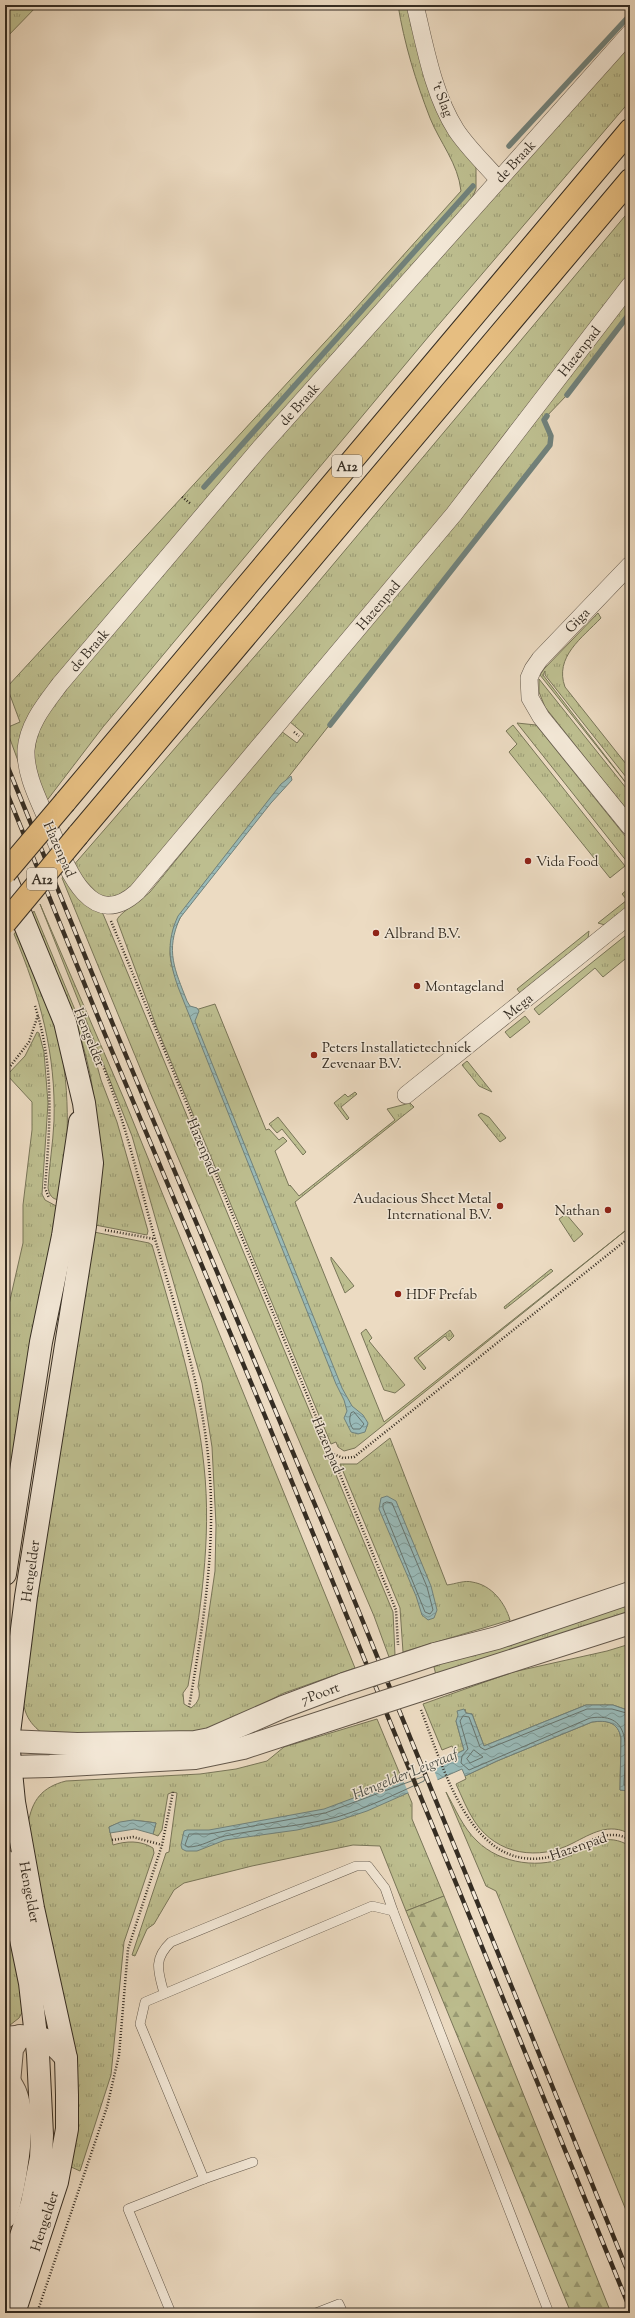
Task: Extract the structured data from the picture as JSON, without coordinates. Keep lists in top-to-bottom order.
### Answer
{
  "streets": {
    "highway": ["A12"],
    "main road": ["Hengelder", "7Poort"],
    "street": [
      "'t Slag",
      "de Braak",
      "Hazenpad",
      "Giga",
      "Mega"
    ]
  },
  "crossings": [
    ["'t Slag", "de Braak"],
    ["de Braak", "Hazenpad"],
    ["A12", "Hengelder"],
    ["Hengelder", "7Poort"]
  ],
  "water": ["Hengelder Leigraaf"],
  "places": [
    "Vida Food",
    "Albrand B.V.",
    "Montageland",
    "Peters Installatietechniek Zevenaar B.V.",
    "Audacious Sheet Metal International B.V.",
    "Nathan",
    "HDF Prefab"
  ]
}
